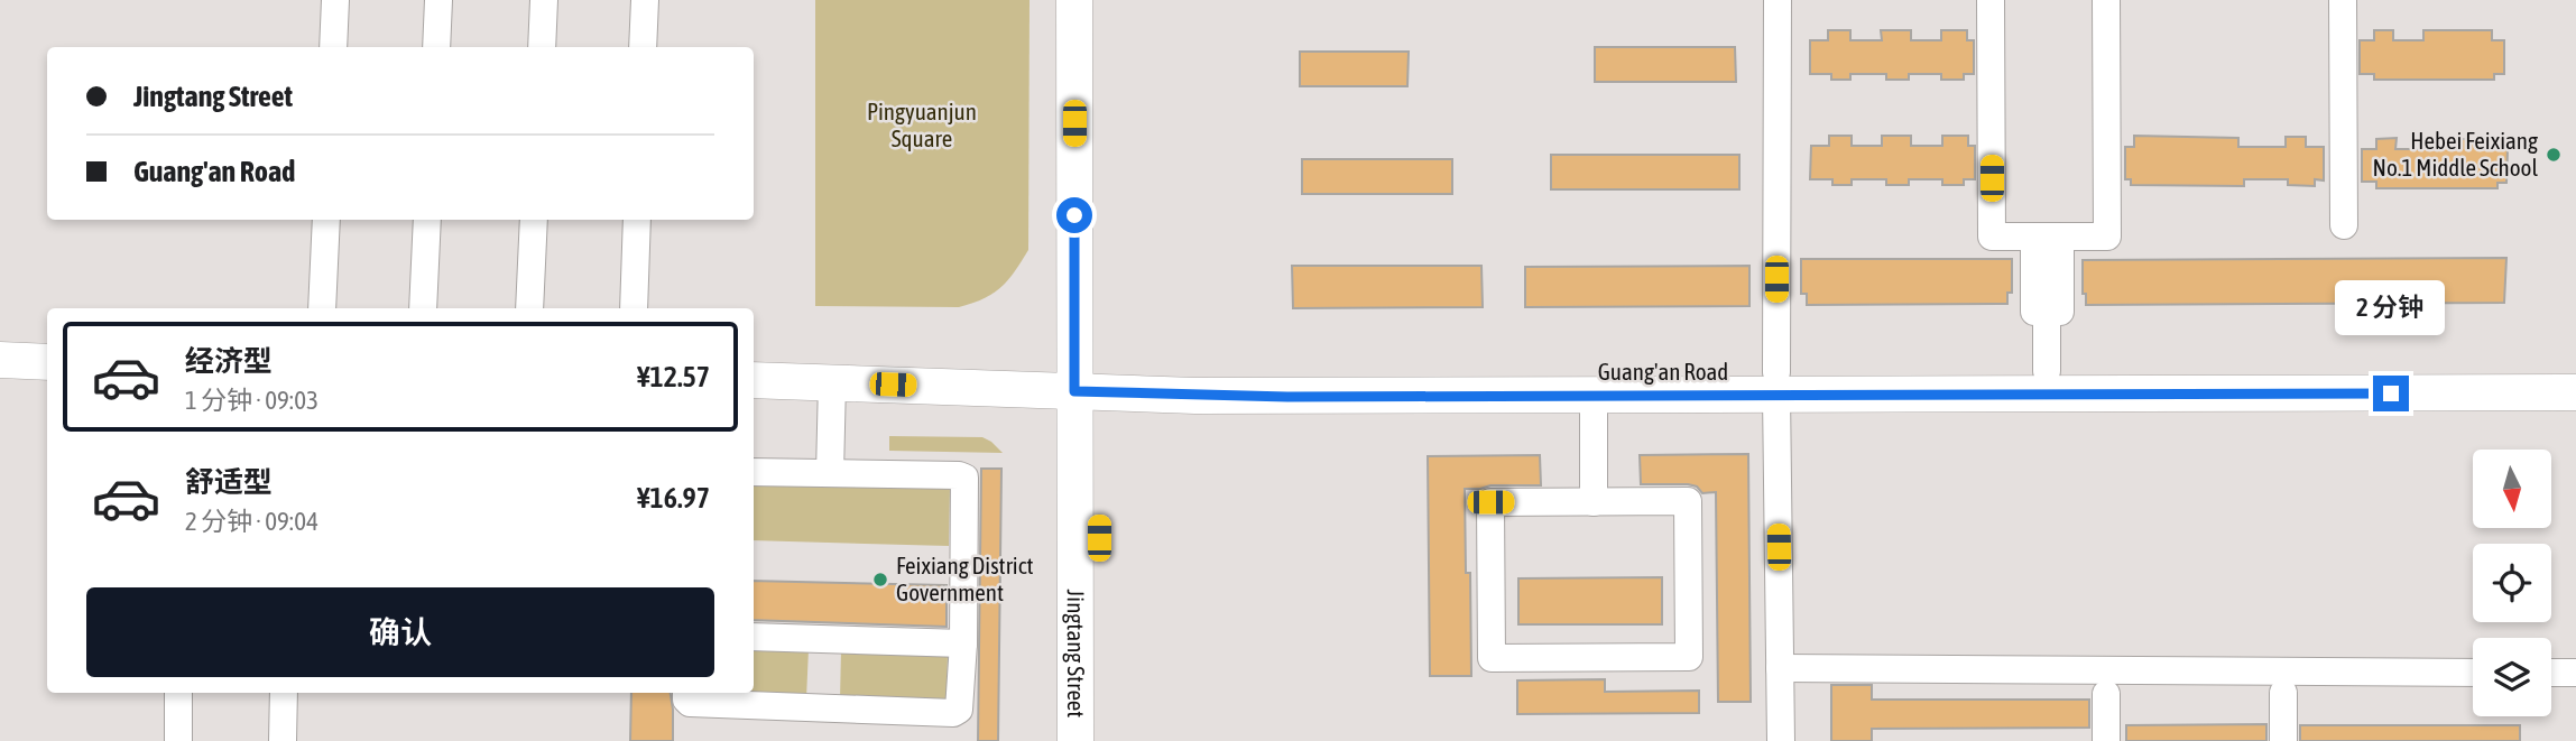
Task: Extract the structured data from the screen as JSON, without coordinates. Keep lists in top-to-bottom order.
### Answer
{
  "streets": {
    "main road": ["Guang'an Road", "Jingtang Street"]
  },
  "crossings": [
    ["Guang'an Road", "Jingtang Street"]
  ],
  "parks": ["Pingyuanjun Square"],
  "places": ["Hebei Feixiang No.1 Middle School", "Feixiang District Government"],
  "north": "bottom",
  "page": {
    "banner": ["Jingtang Street", "Guang'an Road"],
    "bubble": "2 分钟",
    "list": [
      {
        "name": "经济型",
        "note": "1 分钟 · 09:03",
        "value": "¥12.57"
      },
      {
        "name": "舒适型",
        "note": "2 分钟 · 09:04",
        "value": "¥16.97"
      }
    ],
    "buttons": "确认"
  }
}
